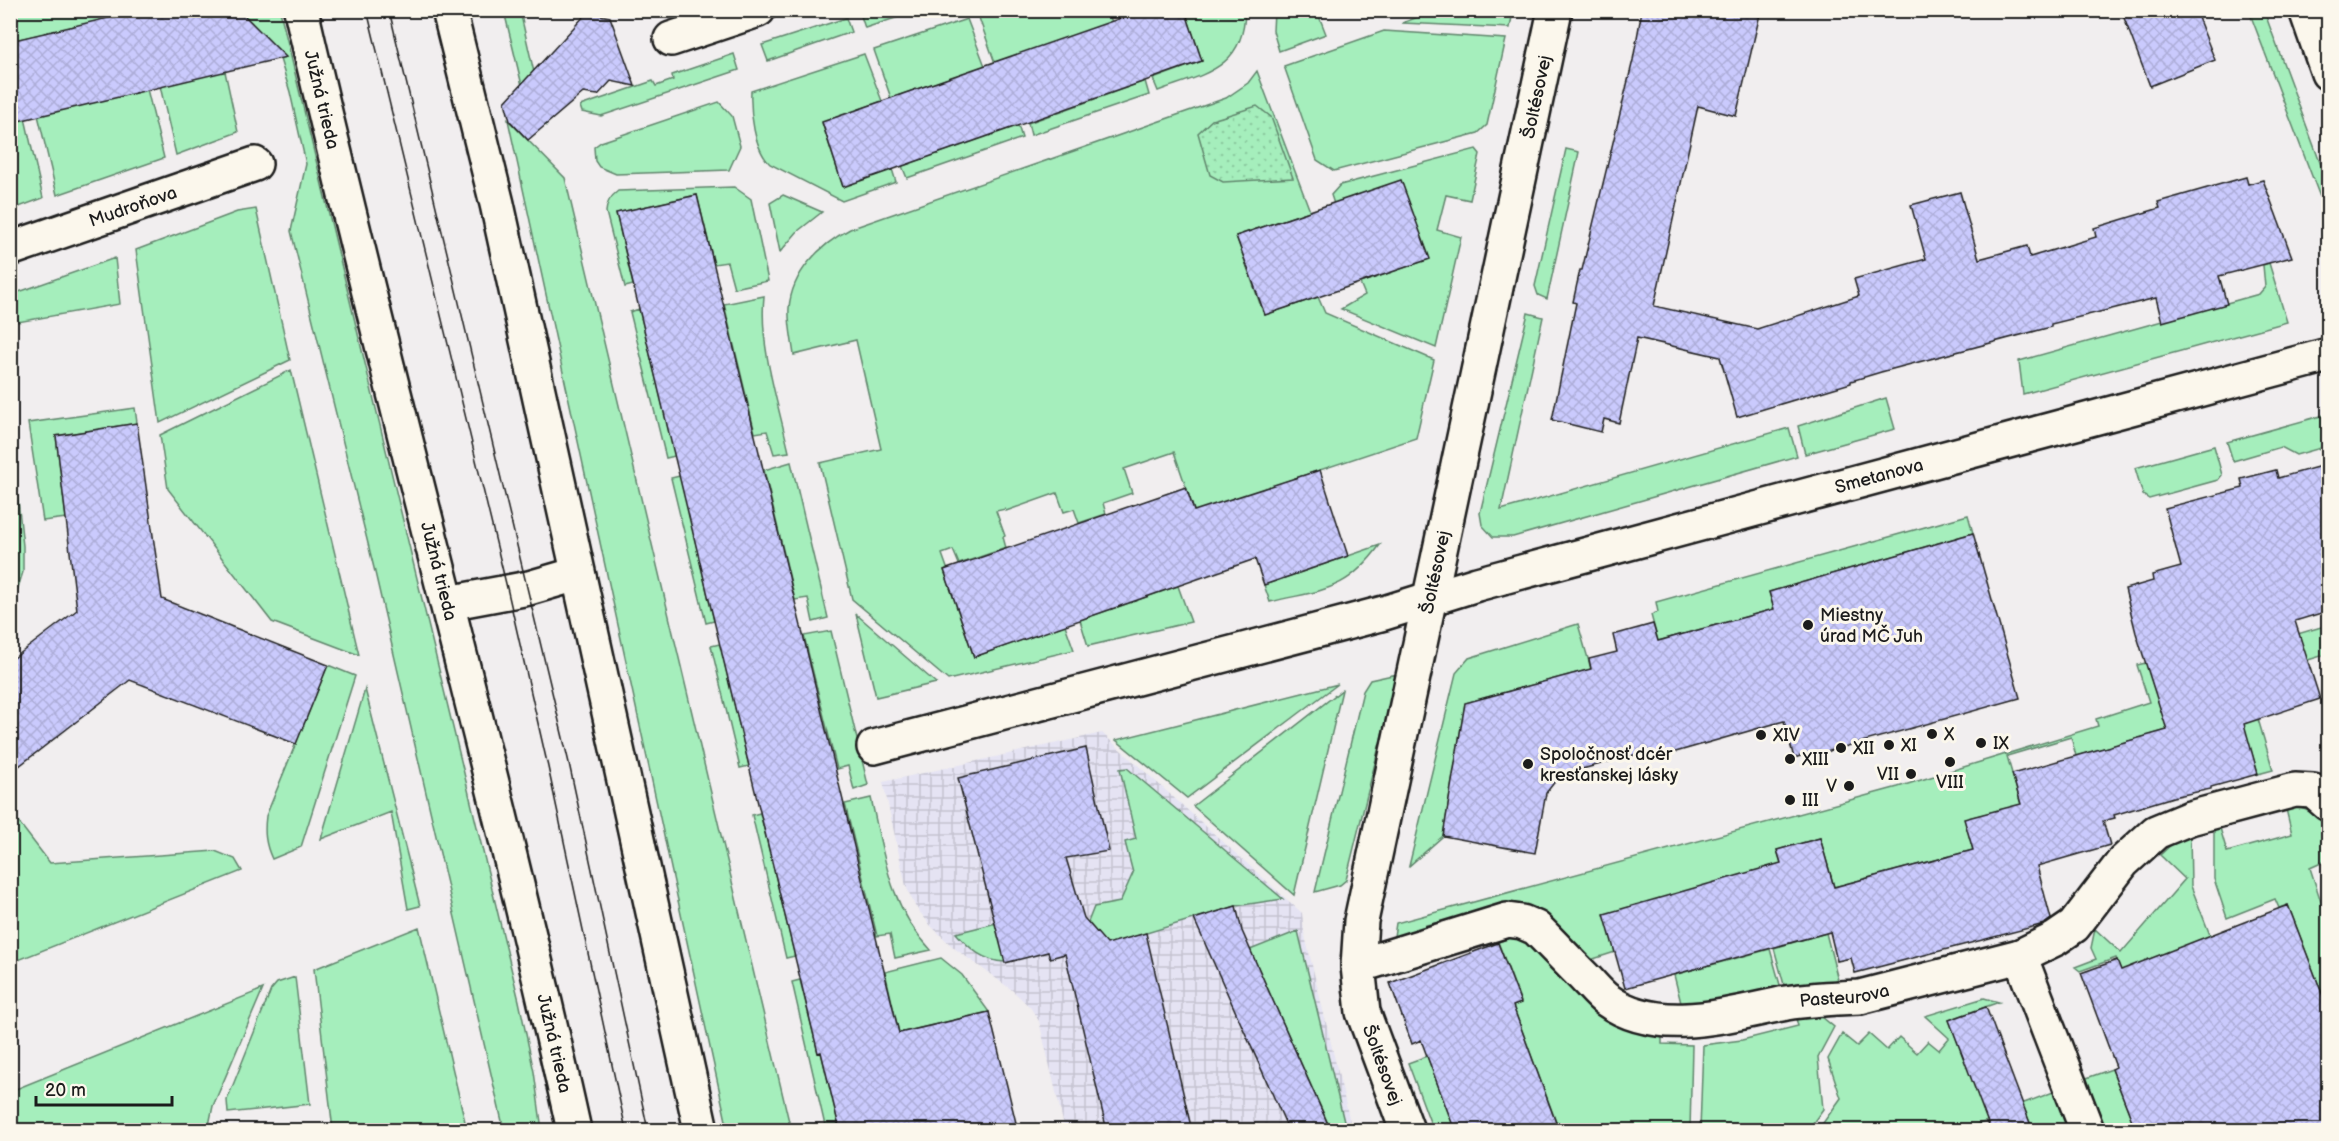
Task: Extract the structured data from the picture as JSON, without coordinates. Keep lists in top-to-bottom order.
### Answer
{
  "streets": {
    "street": [
      "Šoltésovej",
      "Južná trieda",
      "Mudroňova",
      "Smetanova",
      "Pasteurova"
    ]
  },
  "crossings": [
    ["Šoltésovej", "Smetanova"],
    ["Šoltésovej", "Pasteurova"]
  ],
  "places": [
    "Miestny úrad MČ Juh",
    "X",
    "XIV",
    "IX",
    "XI",
    "XII",
    "XIII",
    "VIII",
    "Spoločnosť dcér kresťanskej lásky",
    "VII",
    "V",
    "III"
  ],
  "scale_bar": "20 m"
}
